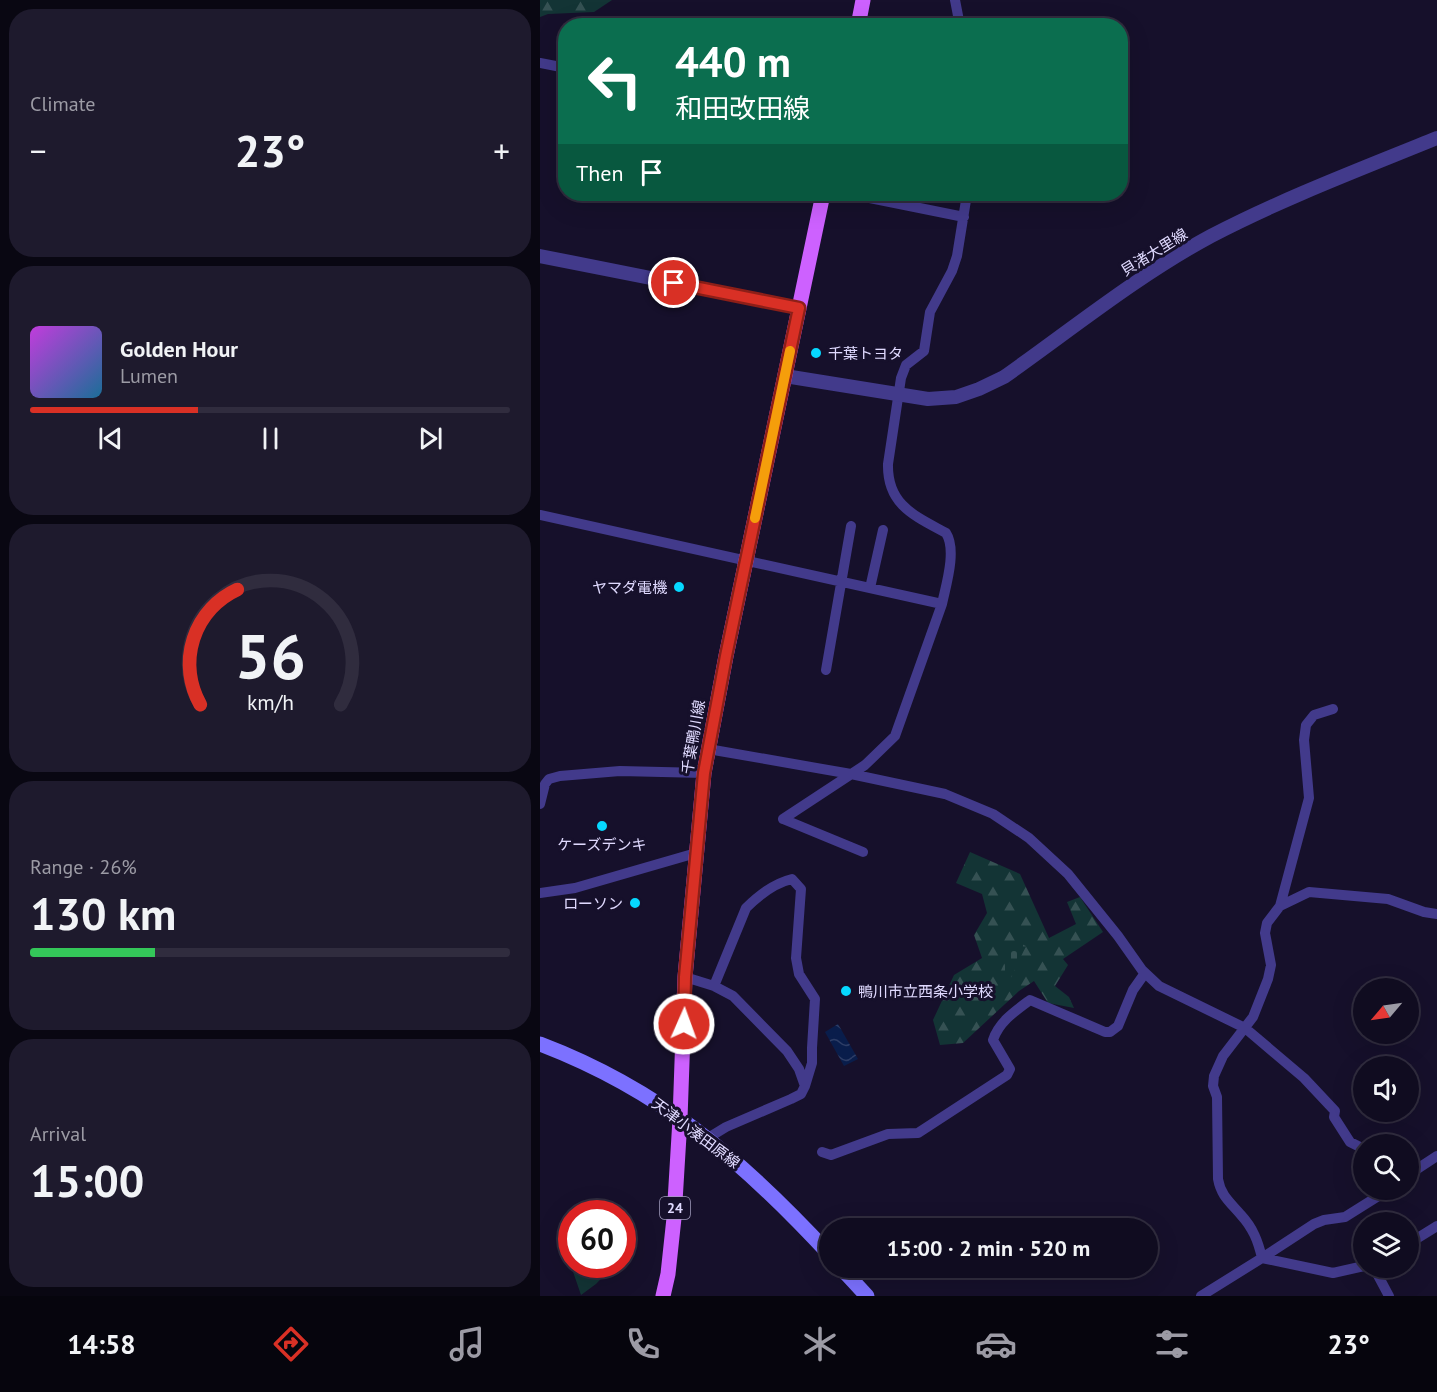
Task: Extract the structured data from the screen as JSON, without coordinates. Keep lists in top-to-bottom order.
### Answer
{
  "streets": {
    "main road": ["千葉鴨川線", "天津小湊田原線", "24"],
    "street": ["貝渚大里線"]
  },
  "crossings": [
    ["貝渚大里線", "千葉鴨川線"],
    ["千葉鴨川線", "天津小湊田原線"]
  ],
  "places": [
    "千葉トヨタ",
    "ヤマダ電機",
    "ケーズデンキ",
    "ローソン",
    "鴨川市立西条小学校"
  ],
  "north": "bottom left",
  "page": {
    "tile": [
      "Climate",
      ["Range · 26%", "130 km"],
      ["Arrival", "15:00"]
    ],
    "turn": ["440 m", "和田改田線"],
    "heat": ["−", "23°", "+"],
    "then": "Then",
    "song": ["Golden Hour", "Lumen"],
    "limit": "60",
    "trip": "15:00 · 2 min · 520 m",
    "tabs": ["14:58", "23°"],
    "gauge": ["56", "km/h"]
  }
}
